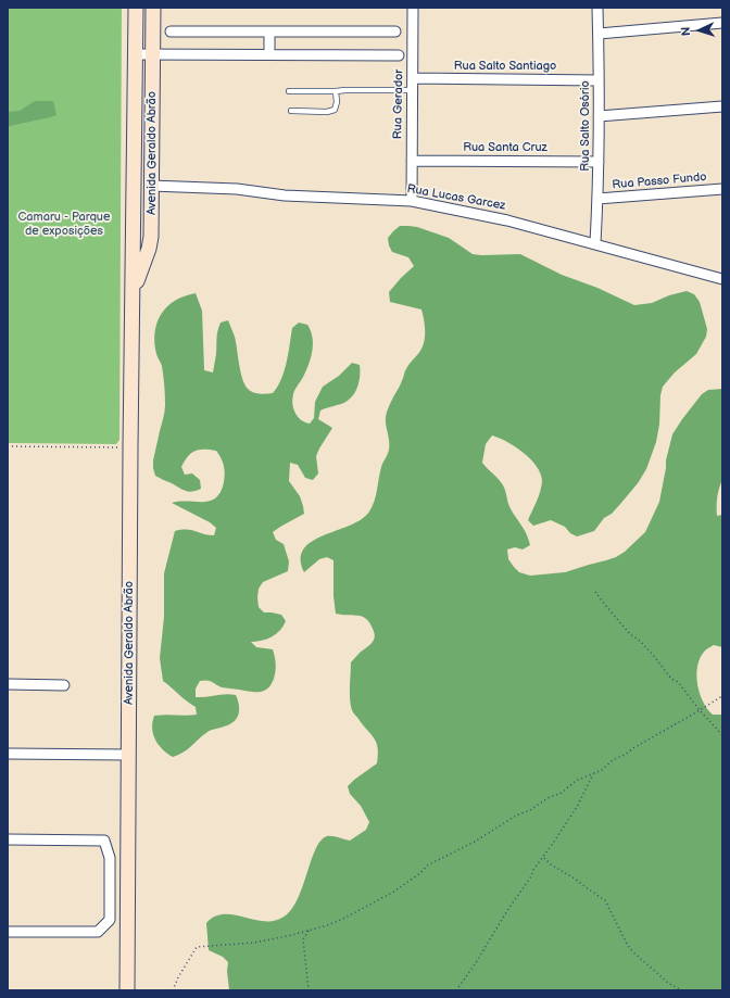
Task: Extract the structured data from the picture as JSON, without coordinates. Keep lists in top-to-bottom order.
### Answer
{
  "streets": {
    "main road": ["Avenida Geraldo Abrão"],
    "street": [
      "Rua Salto Santiago",
      "Rua Gerador",
      "Rua Salto Osório",
      "Rua Santa Cruz",
      "Rua Passo Fundo",
      "Rua Lucas Garcez"
    ]
  },
  "crossings": [
    ["Rua Salto Santiago", "Rua Gerador"],
    ["Rua Salto Santiago", "Rua Salto Osório"],
    ["Rua Gerador", "Rua Santa Cruz"],
    ["Rua Gerador", "Rua Lucas Garcez"],
    ["Rua Salto Osório", "Rua Santa Cruz"],
    ["Rua Salto Osório", "Rua Passo Fundo"],
    ["Rua Salto Osório", "Rua Lucas Garcez"],
    ["Avenida Geraldo Abrão", "Rua Lucas Garcez"]
  ],
  "parks": ["Camaru - Parque de exposições"],
  "north": "left"
}
